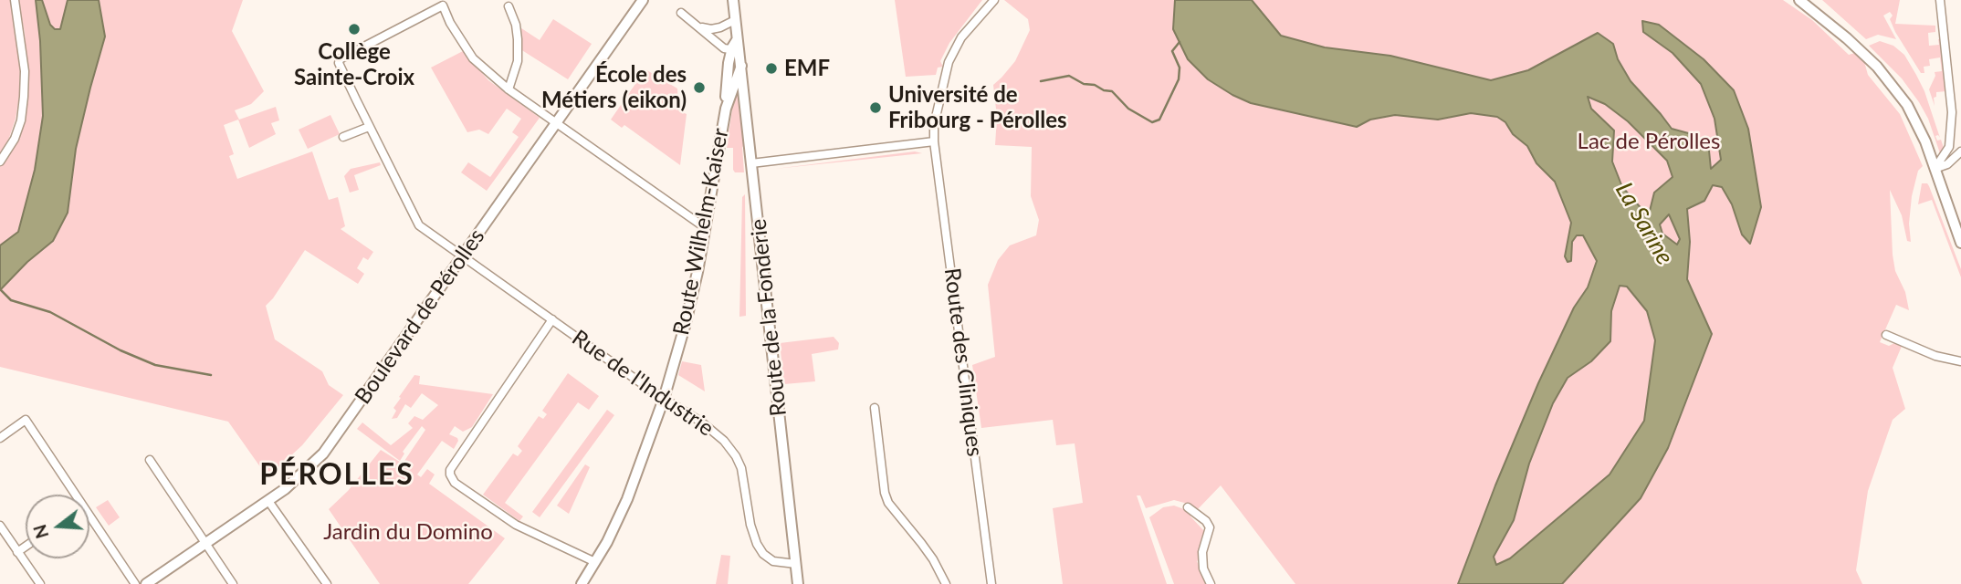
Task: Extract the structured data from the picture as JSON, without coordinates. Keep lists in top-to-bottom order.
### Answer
{
  "streets": {
    "main road": ["Route Wilhelm-Kaiser", "Boulevard de Pérolles", "Route de la Fonderie"],
    "street": ["Route des Cliniques", "Rue de l'Industrie"]
  },
  "crossings": [
    ["Route Wilhelm-Kaiser", "Route de la Fonderie"],
    ["Route Wilhelm-Kaiser", "Rue de l'Industrie"],
    ["Boulevard de Pérolles", "Rue de l'Industrie"],
    ["Route de la Fonderie", "Rue de l'Industrie"]
  ],
  "districts": ["PÉROLLES"],
  "water": ["La Sarine"],
  "parks": ["Lac de Pérolles", "Jardin du Domino"],
  "places": [
    "Collège Sainte-Croix",
    "EMF",
    "École des Métiers (eikon)",
    "Université de Fribourg - Pérolles"
  ],
  "north": "left"
}
